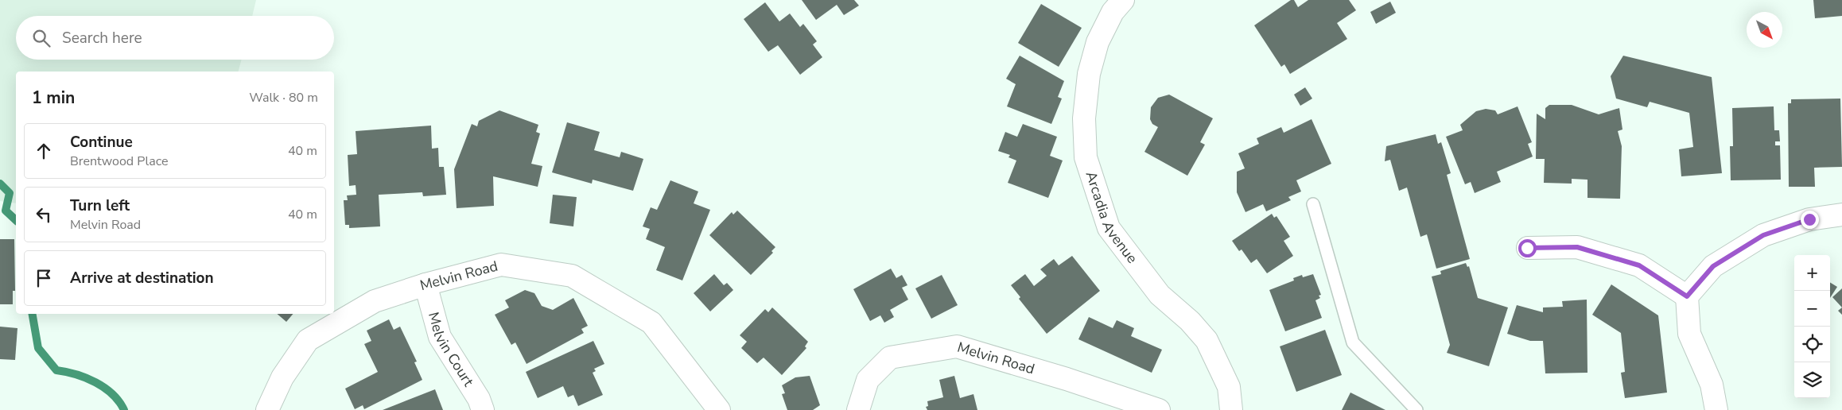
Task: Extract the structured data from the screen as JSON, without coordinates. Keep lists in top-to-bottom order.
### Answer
{
  "streets": {
    "street": ["Arcadia Avenue", "Melvin Road", "Melvin Court"]
  },
  "crossings": [
    ["Melvin Road", "Melvin Court"]
  ],
  "north": "bottom right",
  "page": {
    "search": "Search here",
    "heading": ["1 min", "Walk · 80 m"],
    "list": [
      ["Continue", "Brentwood Place", "40 m"],
      ["Turn left", "Melvin Road", "40 m"],
      "Arrive at destination"
    ],
    "map_buttons": ["+", "−"]
  }
}
